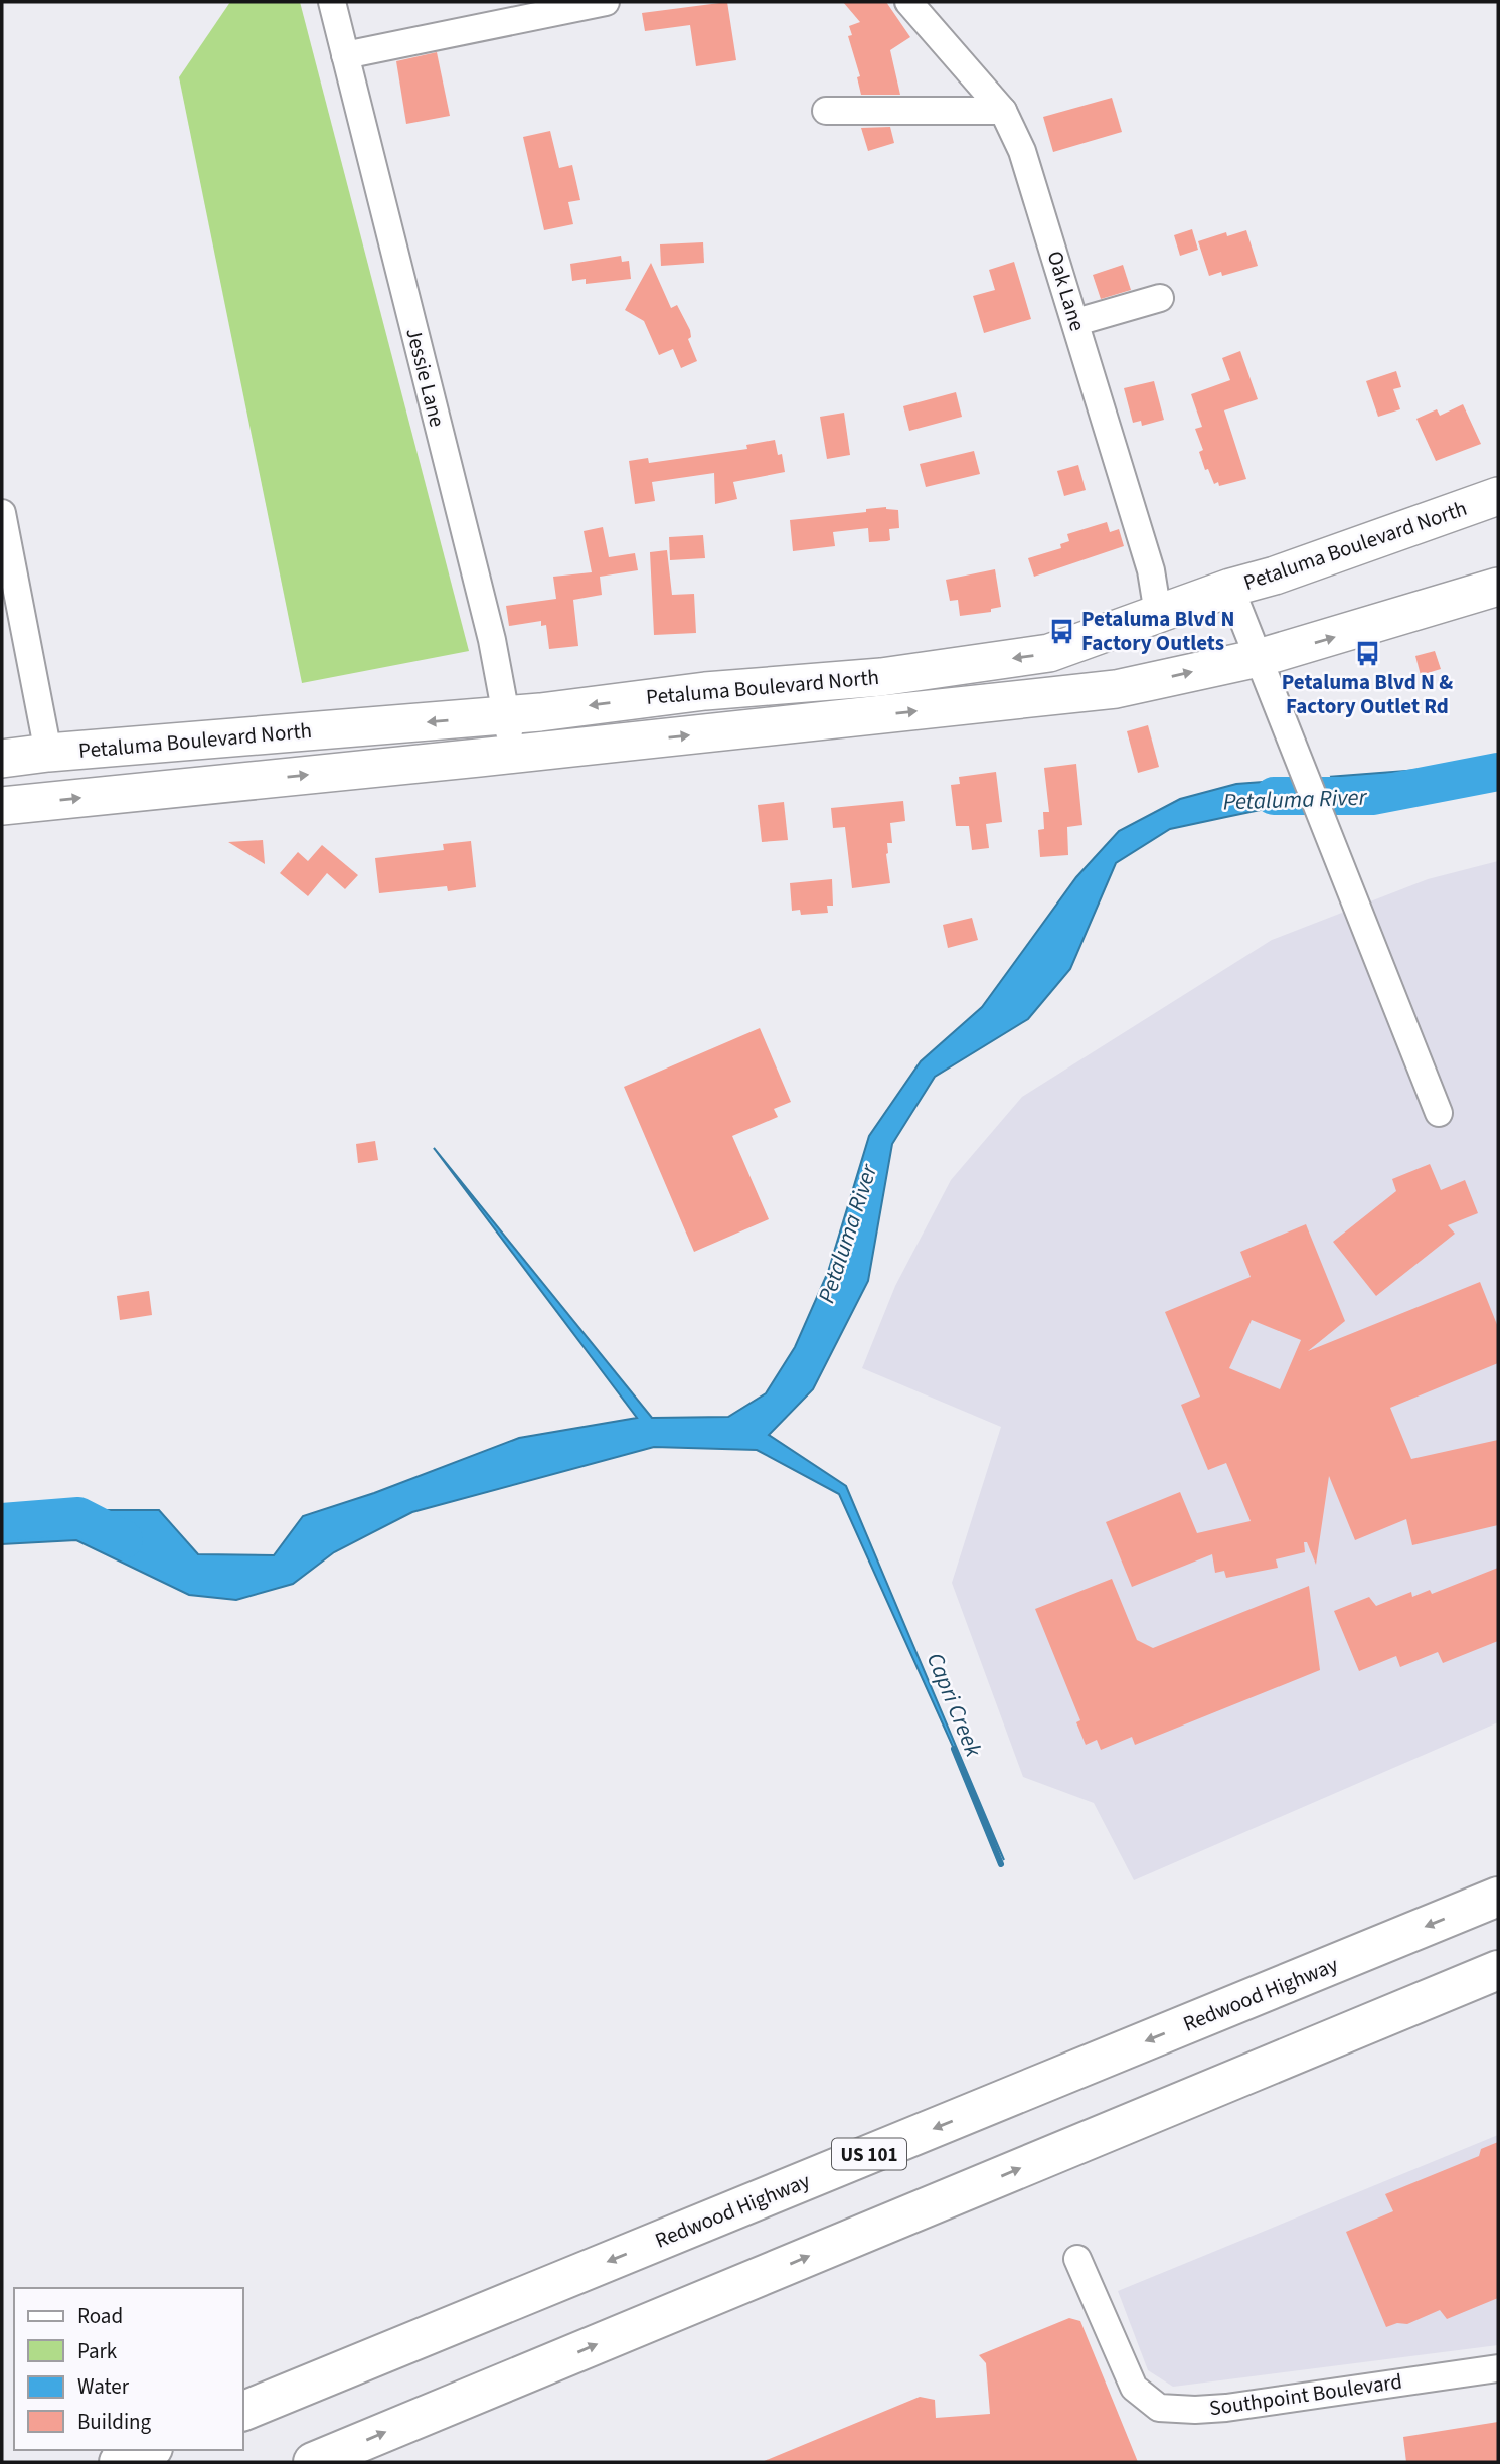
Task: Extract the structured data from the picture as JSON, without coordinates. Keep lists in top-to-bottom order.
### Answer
{
  "streets": {
    "highway": ["Redwood Highway", "US 101"],
    "main road": ["Petaluma Boulevard North"],
    "street": ["Oak Lane", "Jessie Lane", "Southpoint Boulevard"]
  },
  "crossings": [
    ["Oak Lane", "Petaluma Boulevard North"],
    ["Jessie Lane", "Petaluma Boulevard North"]
  ],
  "water": ["Petaluma River", "Capri Creek"],
  "places": {
    "bus stop": ["Petaluma Blvd N Factory Outlets", "Petaluma Blvd N & Factory Outlet Rd"]
  },
  "legend": [
    "Road",
    "Park",
    "Water",
    "Building"
  ]
}
